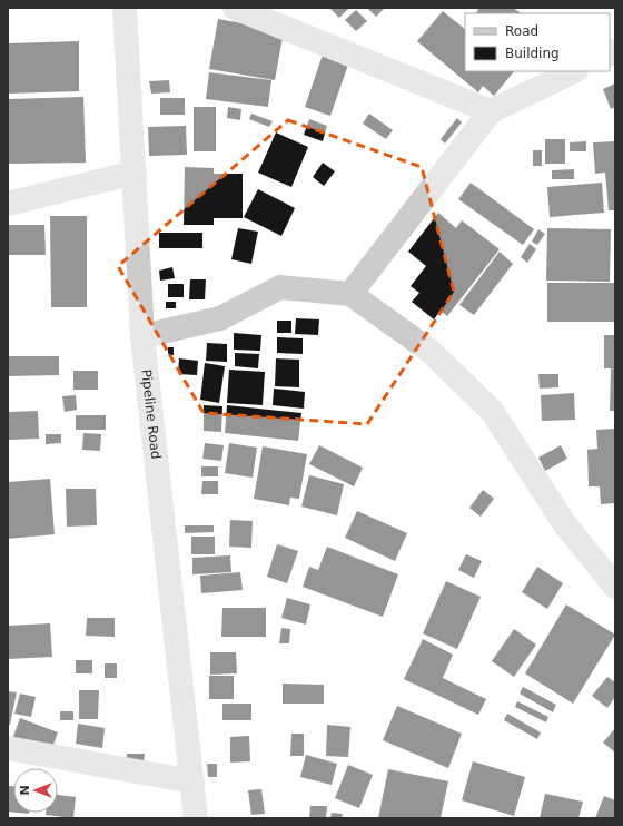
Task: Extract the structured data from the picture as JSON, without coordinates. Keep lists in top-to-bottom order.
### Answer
{
  "streets": {
    "street": ["Pipeline Road"]
  },
  "legend": ["Road", "Building"],
  "north": "left"
}
